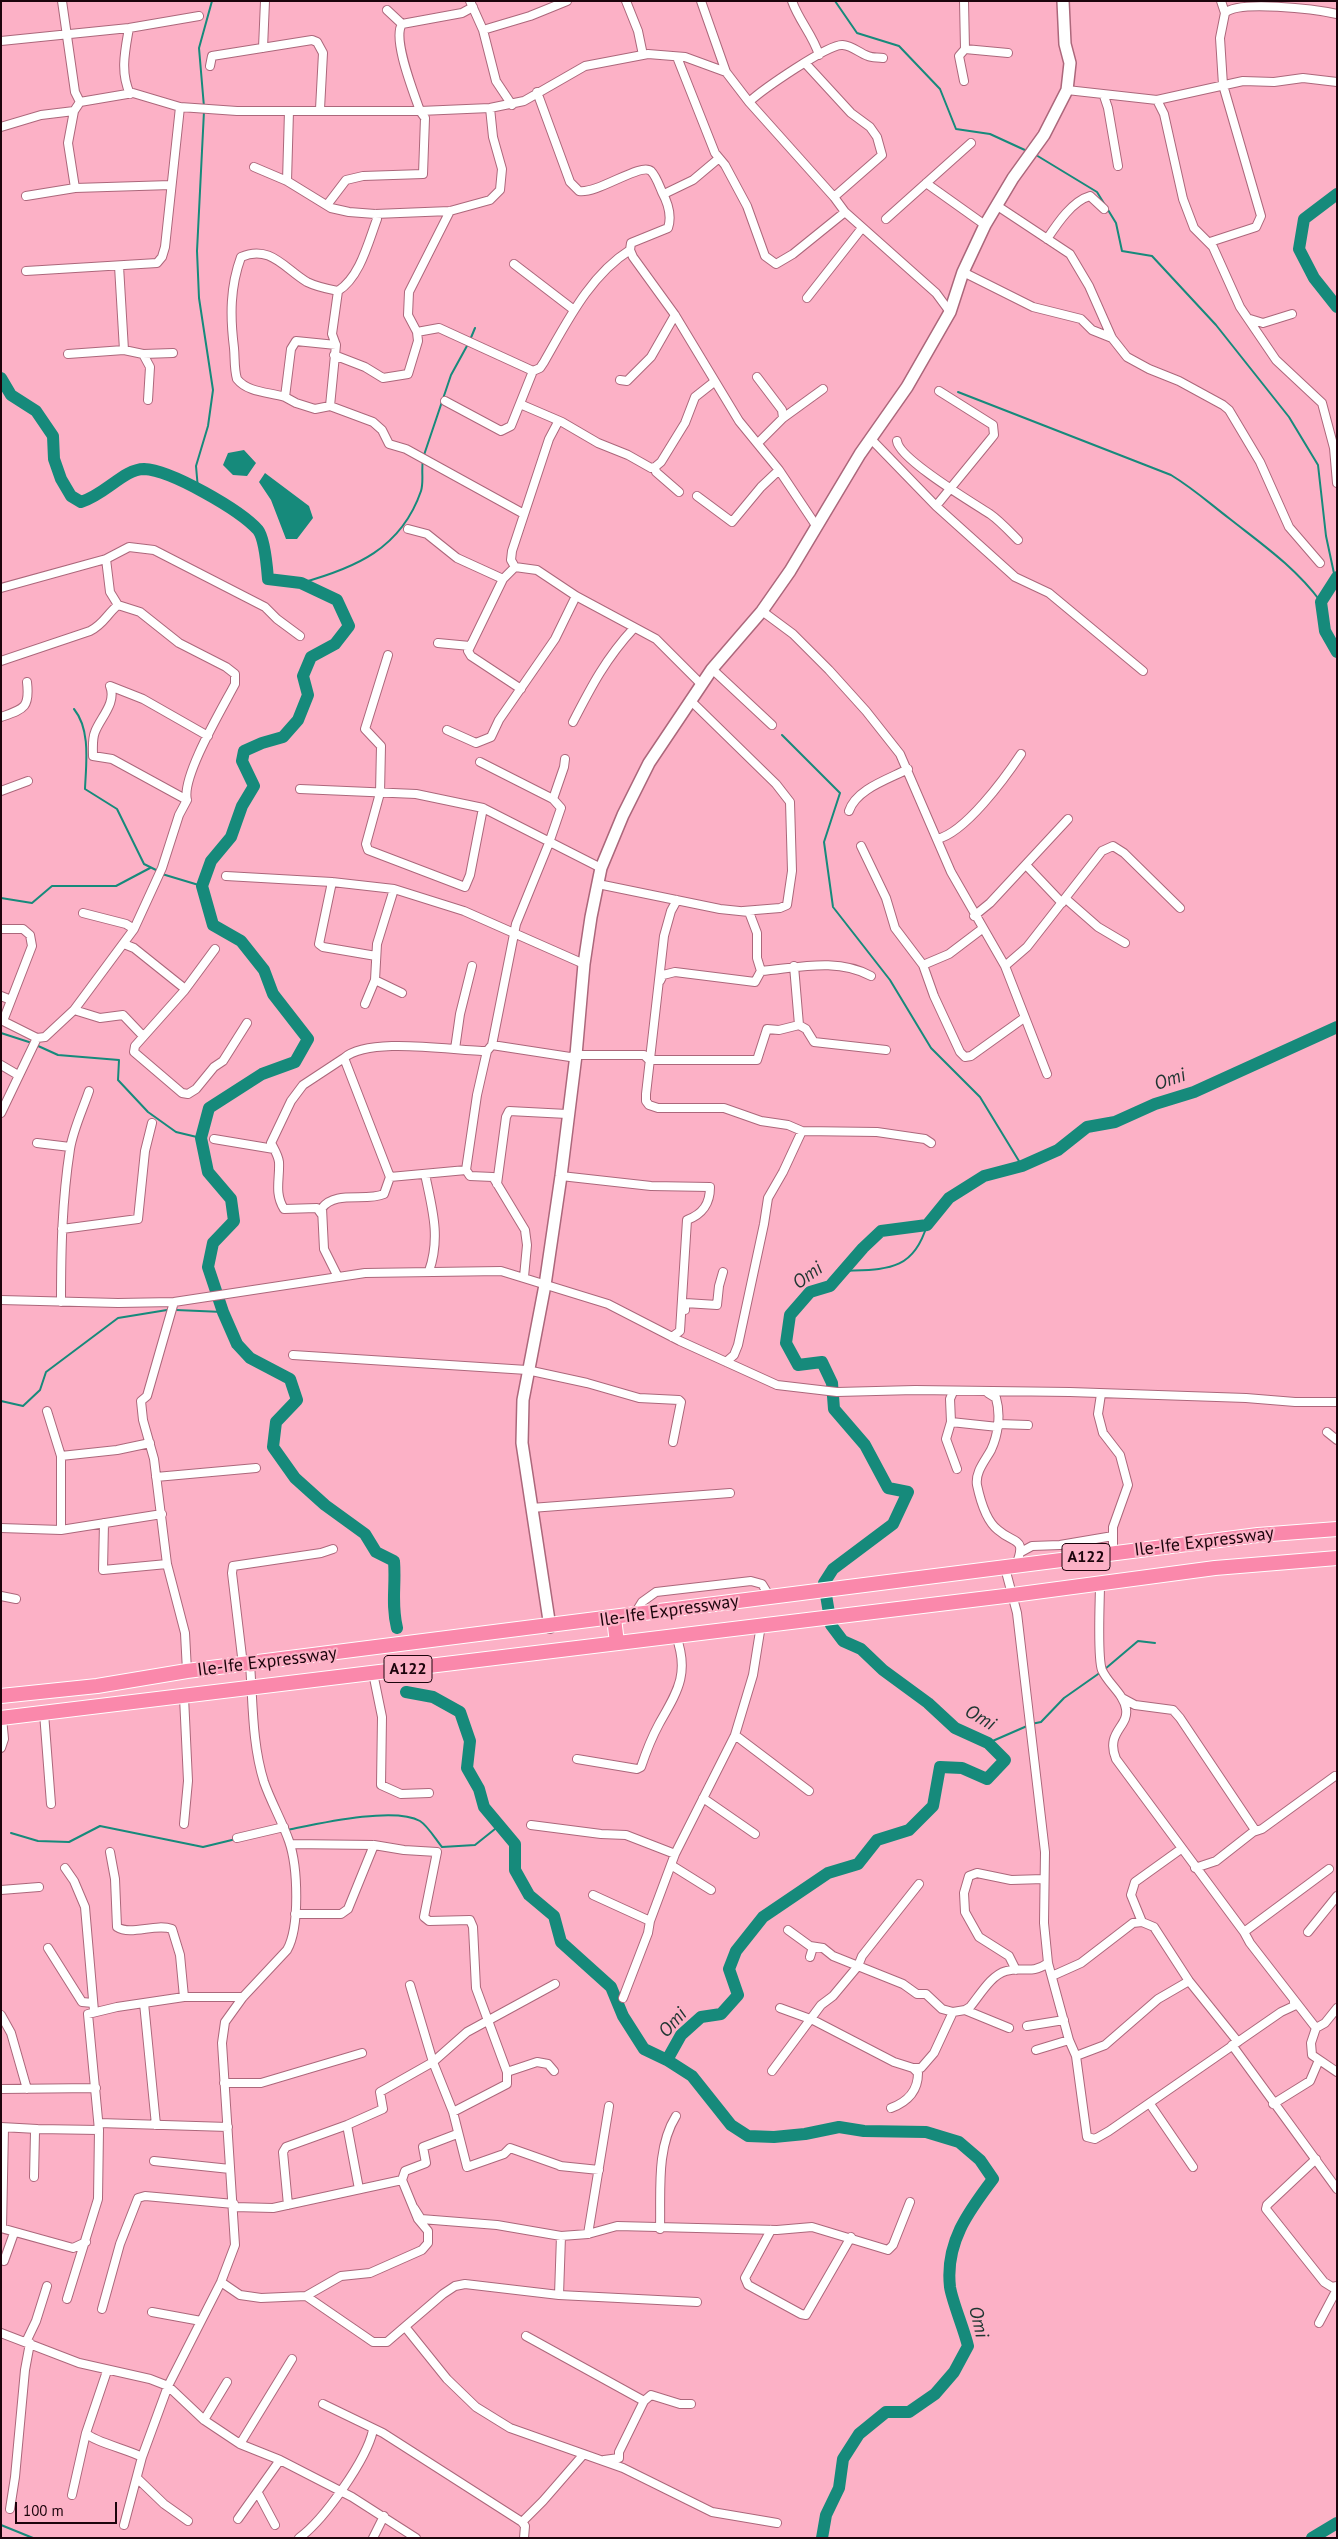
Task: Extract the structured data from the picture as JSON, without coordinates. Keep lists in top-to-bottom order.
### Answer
{
  "streets": {
    "highway": ["Ile-Ife Expressway", "A122"]
  },
  "water": ["Omi"],
  "scale_bar": "100 m"
}
